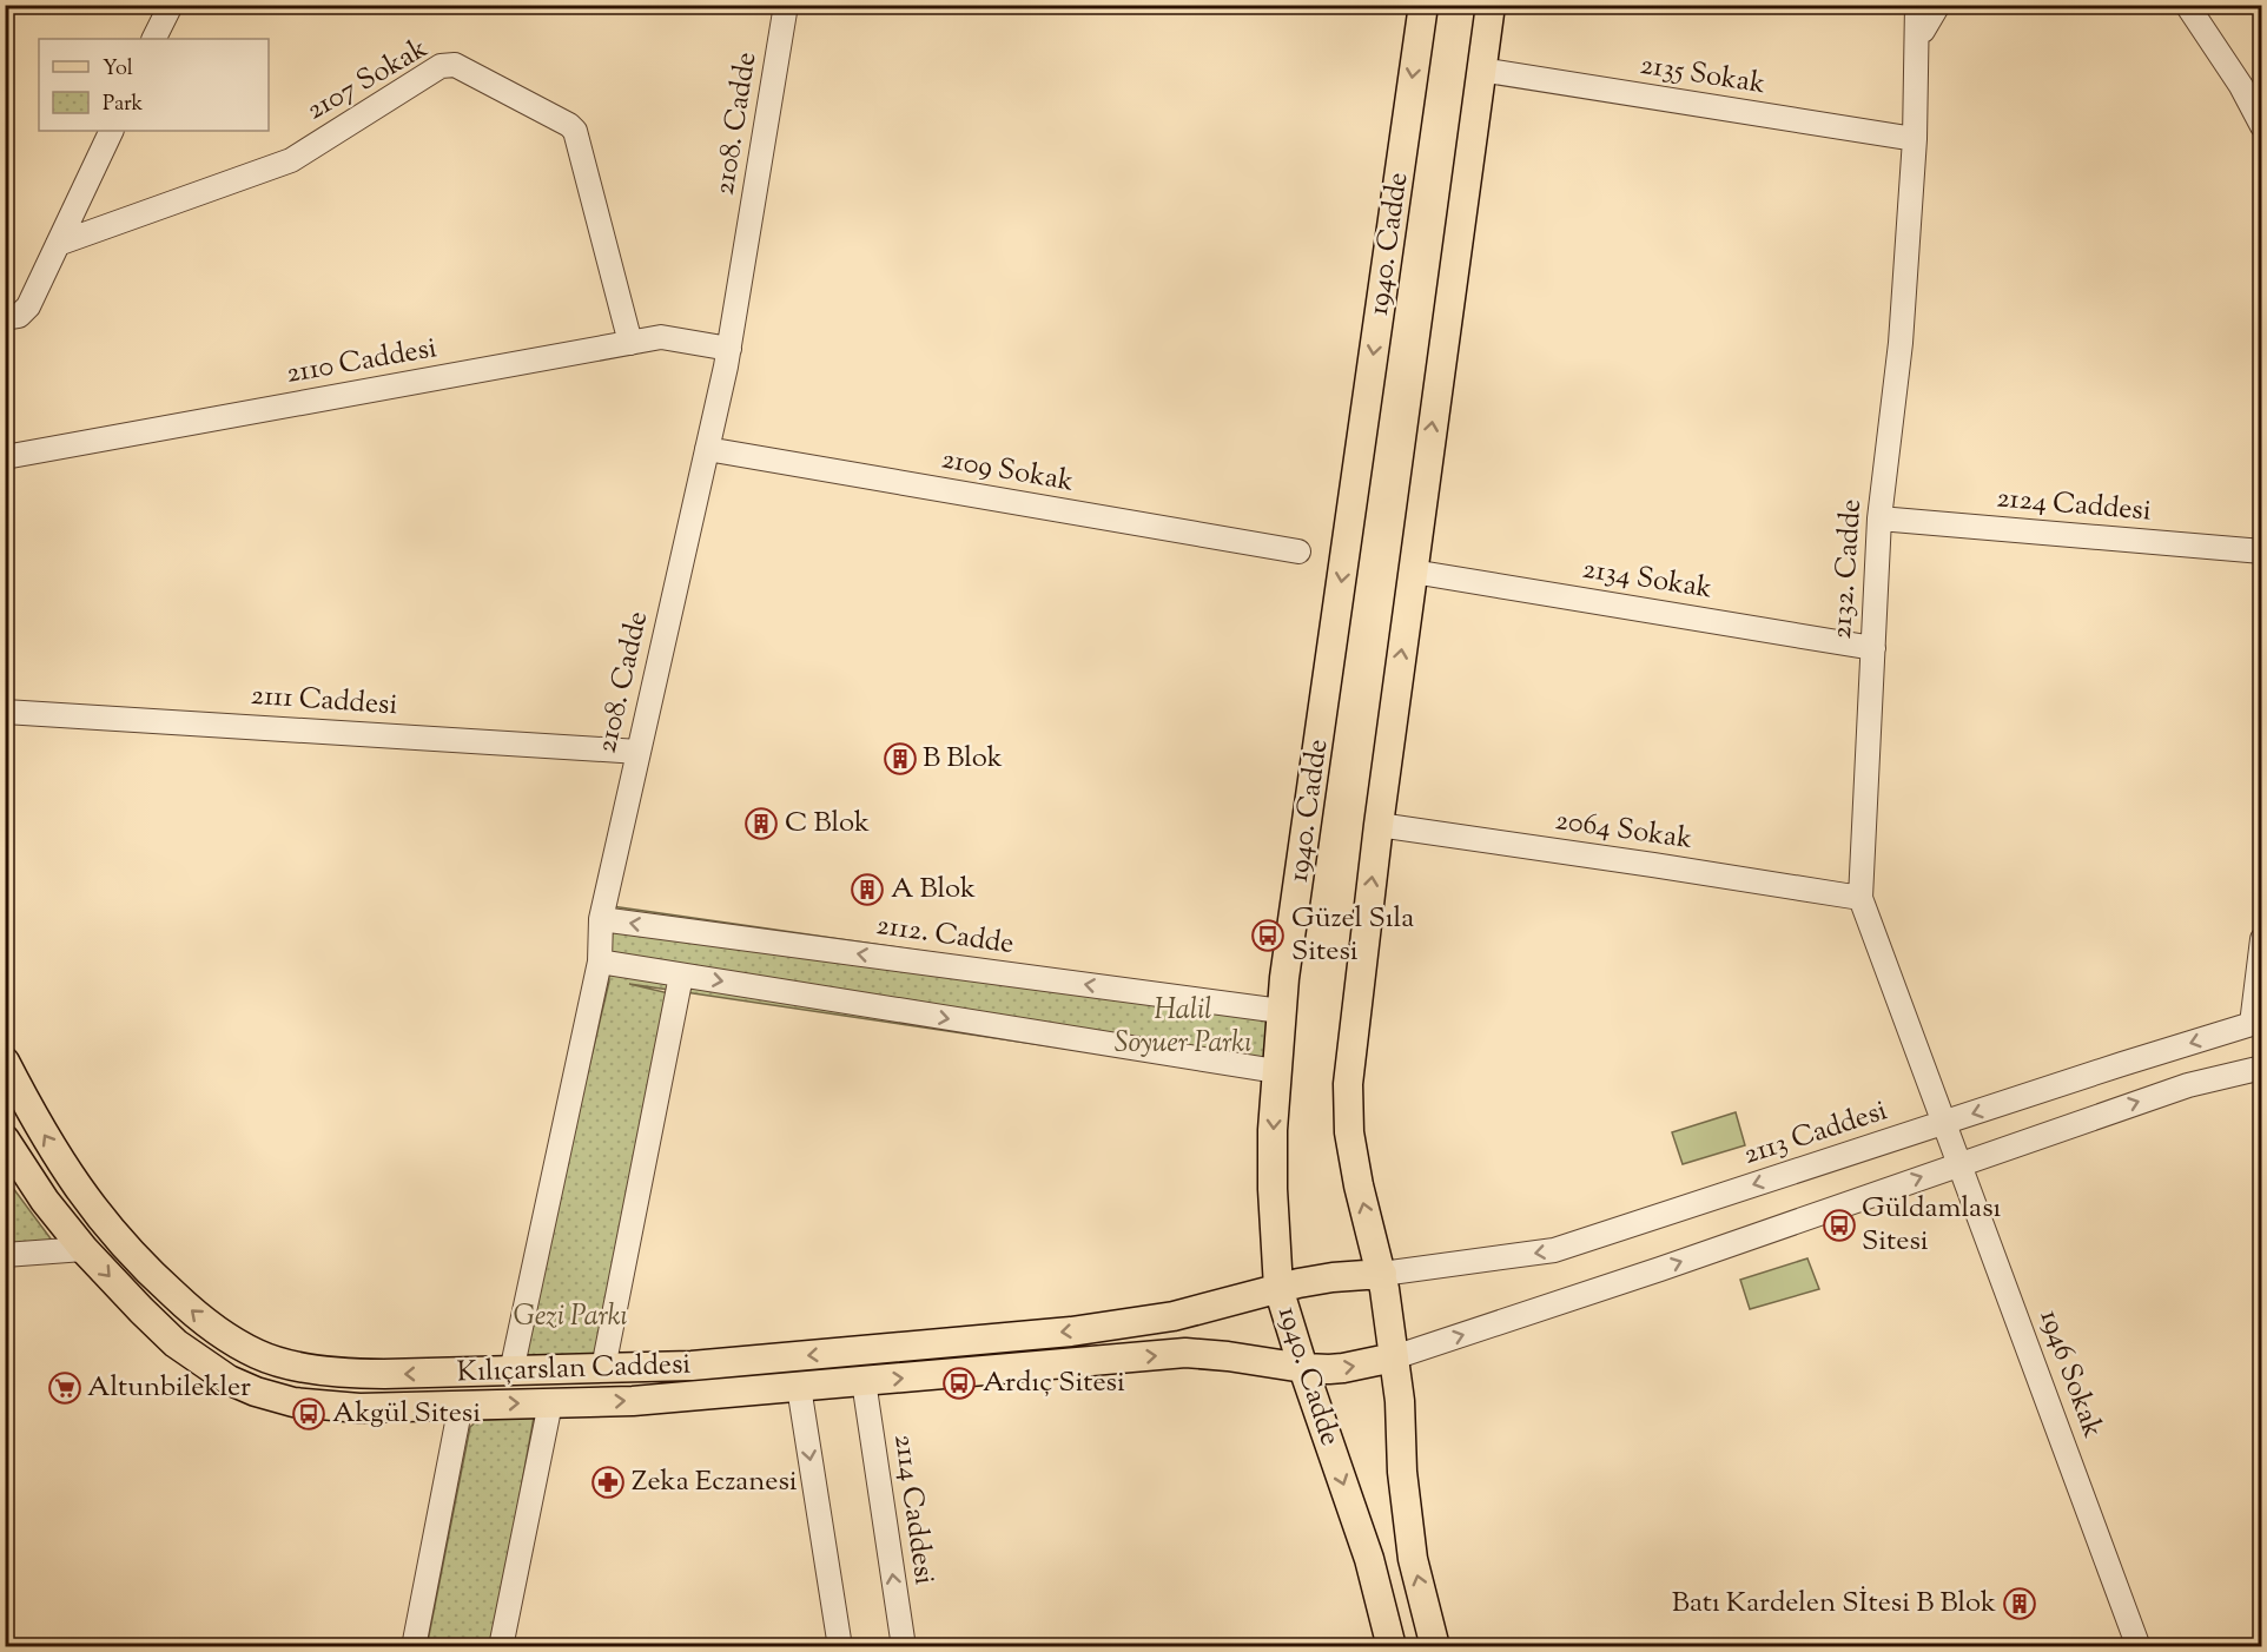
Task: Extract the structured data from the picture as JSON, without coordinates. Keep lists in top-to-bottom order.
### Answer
{
  "streets": {
    "main road": ["1940. Cadde", "Kılıçarslan Caddesi"],
    "street": [
      "2135 Sokak",
      "2107 Sokak",
      "2108. Cadde",
      "2110 Caddesi",
      "2109 Sokak",
      "2124 Caddesi",
      "2132. Cadde",
      "2134 Sokak",
      "2111 Caddesi",
      "2064 Sokak",
      "2112. Cadde",
      "2113 Caddesi",
      "1946 Sokak",
      "2114 Caddesi"
    ]
  },
  "crossings": [
    ["2135 Sokak", "2132. Cadde"],
    ["2107 Sokak", "2110 Caddesi"],
    ["2108. Cadde", "2110 Caddesi"],
    ["2108. Cadde", "2109 Sokak"],
    ["2108. Cadde", "2111 Caddesi"],
    ["2108. Cadde", "2112. Cadde"],
    ["2108. Cadde", "Kılıçarslan Caddesi"],
    ["1940. Cadde", "2112. Cadde"],
    ["1940. Cadde", "Kılıçarslan Caddesi"],
    ["2124 Caddesi", "2132. Cadde"],
    ["2132. Cadde", "2134 Sokak"],
    ["2132. Cadde", "2064 Sokak"],
    ["2132. Cadde", "2113 Caddesi"],
    ["2132. Cadde", "1946 Sokak"],
    ["2113 Caddesi", "Kılıçarslan Caddesi"],
    ["2113 Caddesi", "1946 Sokak"],
    ["Kılıçarslan Caddesi", "2114 Caddesi"]
  ],
  "parks": ["Halil Soyuer Parkı", "Gezi Parkı"],
  "places": {
    "building": [
      "B Blok",
      "C Blok",
      "A Blok",
      "Batı Kardelen Sİtesi B Blok"
    ],
    "bus stop": [
      "Güzel Sıla Sitesi",
      "Güldamlası Sitesi",
      "Ardıç Sitesi",
      "Akgül Sitesi"
    ],
    "supermarket": ["Altunbilekler"],
    "pharmacy": ["Zeka Eczanesi"]
  },
  "legend": ["Yol", "Park"]
}
